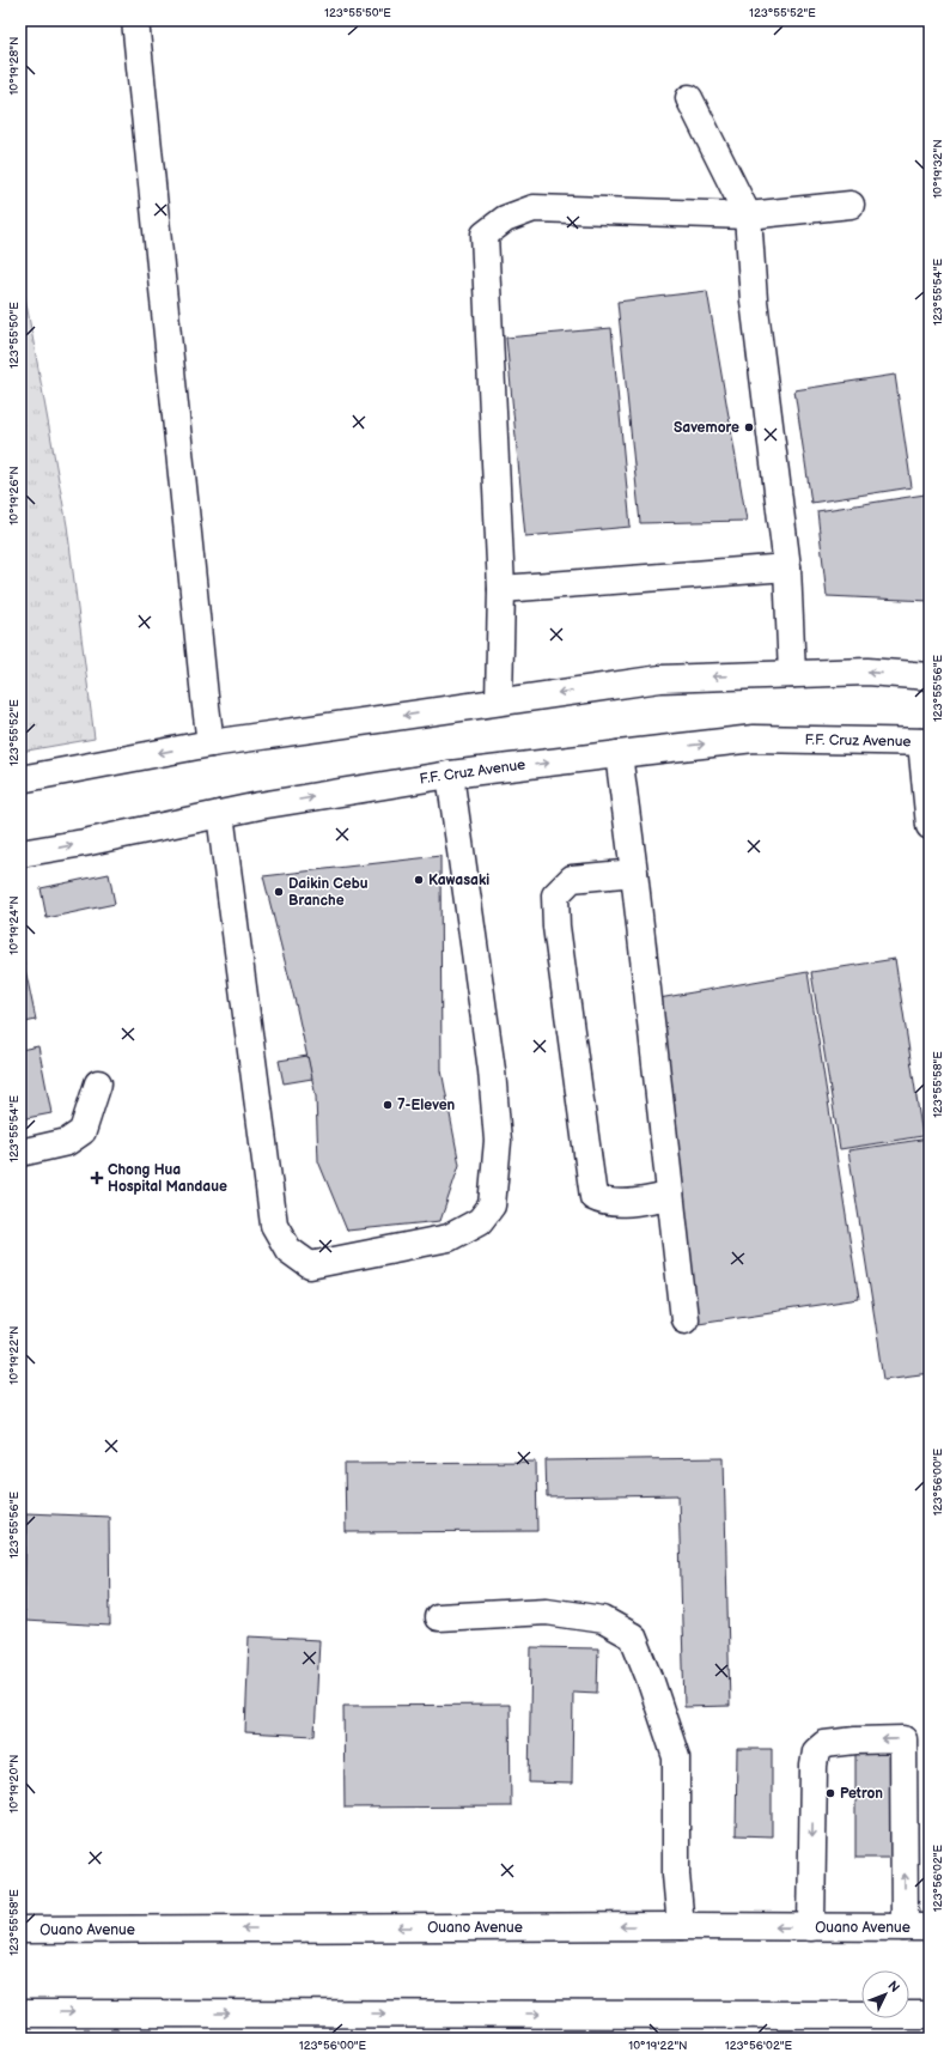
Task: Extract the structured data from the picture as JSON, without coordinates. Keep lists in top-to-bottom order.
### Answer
{
  "streets": {
    "main road": ["F.F. Cruz Avenue", "Ouano Avenue"]
  },
  "places": {
    "other": [
      "Savemore",
      "Kawasaki",
      "Daikin Cebu Branche",
      "7-Eleven",
      "Petron"
    ],
    "health": ["Chong Hua Hospital Mandaue"]
  },
  "north": "top right",
  "coordinates": [
    "123°55'50\"E",
    "123°55'52\"E",
    "10°19'28\"N",
    "10°19'32\"N",
    "123°55'54\"E",
    "10°19'26\"N",
    "123°55'56\"E",
    "10°19'24\"N",
    "123°55'58\"E",
    "10°19'22\"N",
    "123°56'00\"E",
    "10°19'20\"N",
    "123°56'02\"E"
  ]
}
